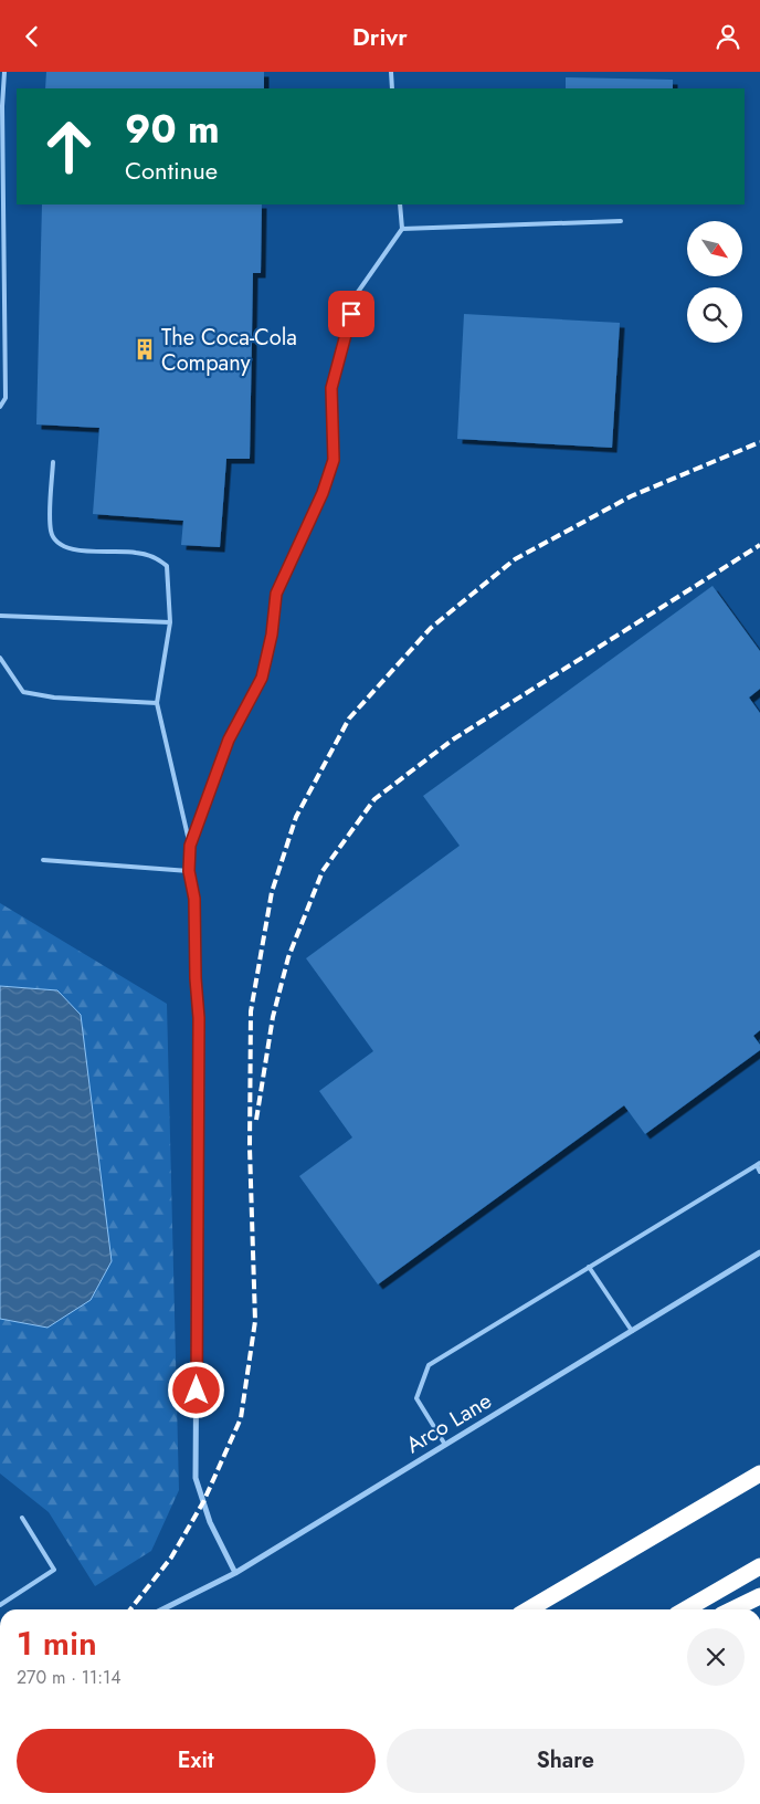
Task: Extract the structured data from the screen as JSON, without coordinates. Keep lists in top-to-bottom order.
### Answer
{
  "streets": {
    "street": ["Arco Lane"]
  },
  "places": {
    "building": ["The Coca-Cola Company"]
  },
  "north": "bottom right",
  "page": {
    "header": "Drivr",
    "turn": ["90 m", "Continue"],
    "heading": ["1 min", "270 m · 11:14"],
    "buttons": ["Exit", "Share"]
  }
}
